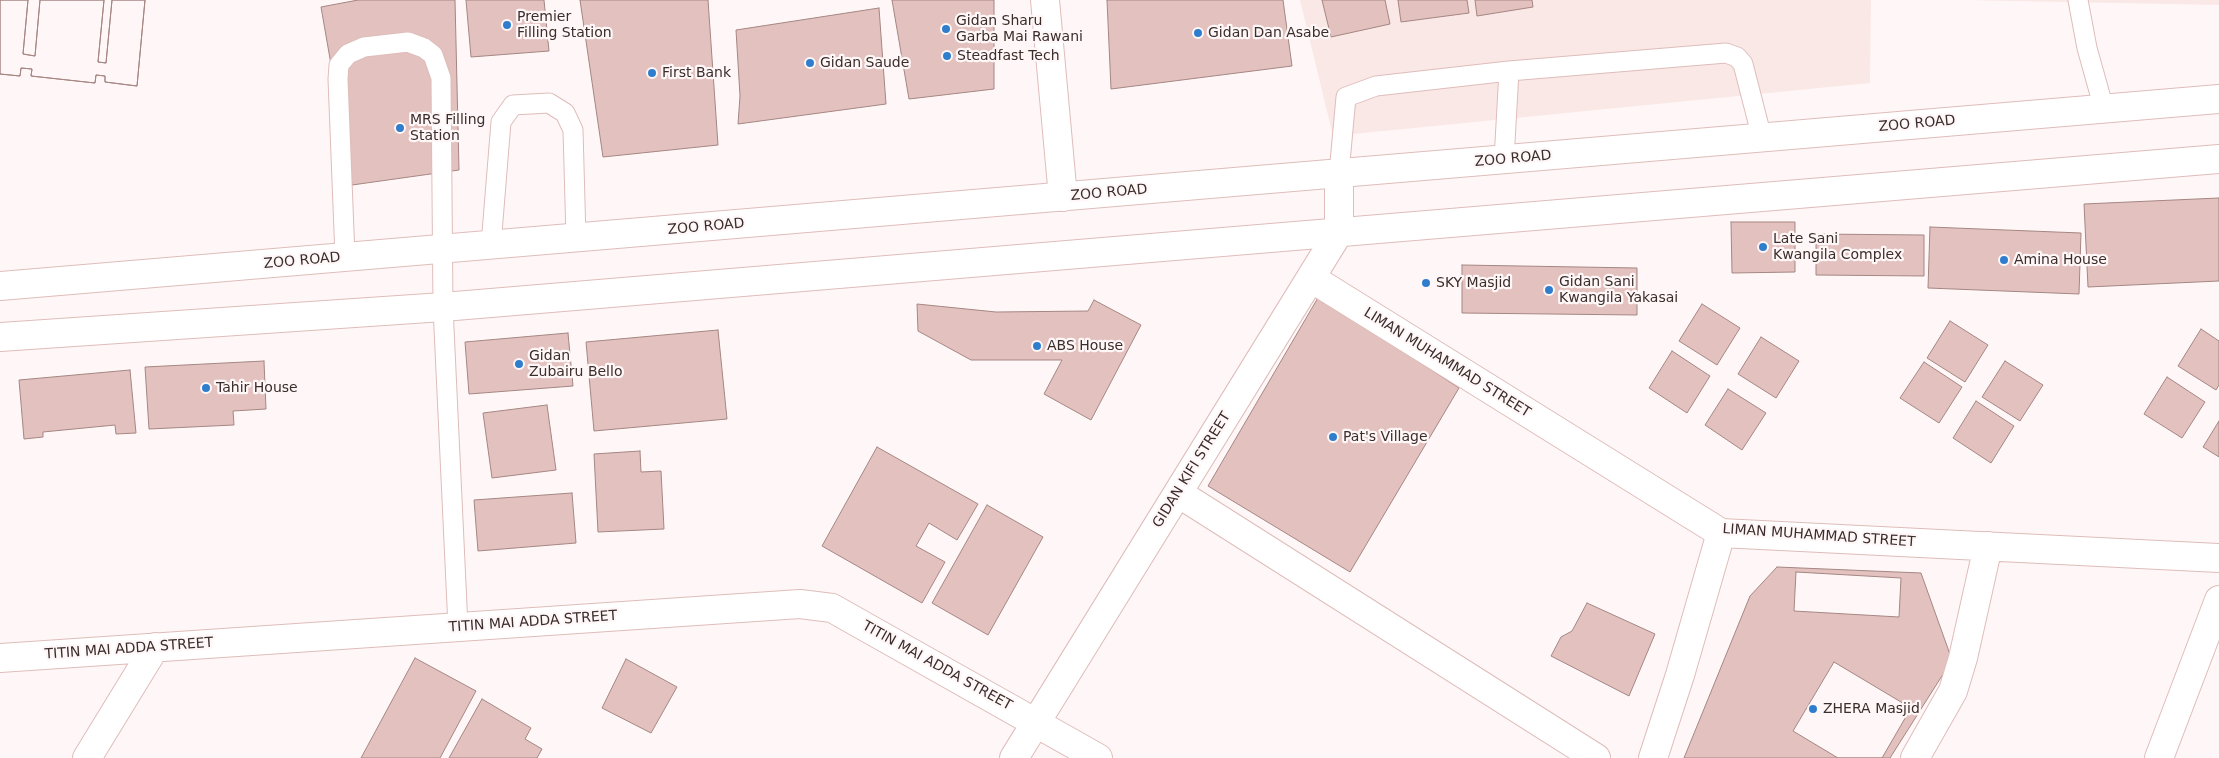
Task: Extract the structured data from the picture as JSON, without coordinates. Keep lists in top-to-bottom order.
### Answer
{
  "streets": {
    "main road": [
      "ZOO ROAD",
      "LIMAN MUHAMMAD STREET",
      "GIDAN KIFI STREET",
      "TITIN MAI ADDA STREET"
    ]
  },
  "crossings": [
    ["LIMAN MUHAMMAD STREET", "GIDAN KIFI STREET"],
    ["GIDAN KIFI STREET", "TITIN MAI ADDA STREET"]
  ],
  "places": [
    "Premier Filling Station",
    "Gidan Sharu Garba Mai Rawani",
    "Gidan Dan Asabe",
    "Steadfast Tech",
    "Gidan Saude",
    "First Bank",
    "MRS Filling Station",
    "Late Sani Kwangila Complex",
    "Amina House",
    "SKY Masjid",
    "Gidan Sani Kwangila Yakasai",
    "ABS House",
    "Gidan Zubairu Bello",
    "Tahir House",
    "Pat's Village",
    "ZHERA Masjid"
  ]
}
